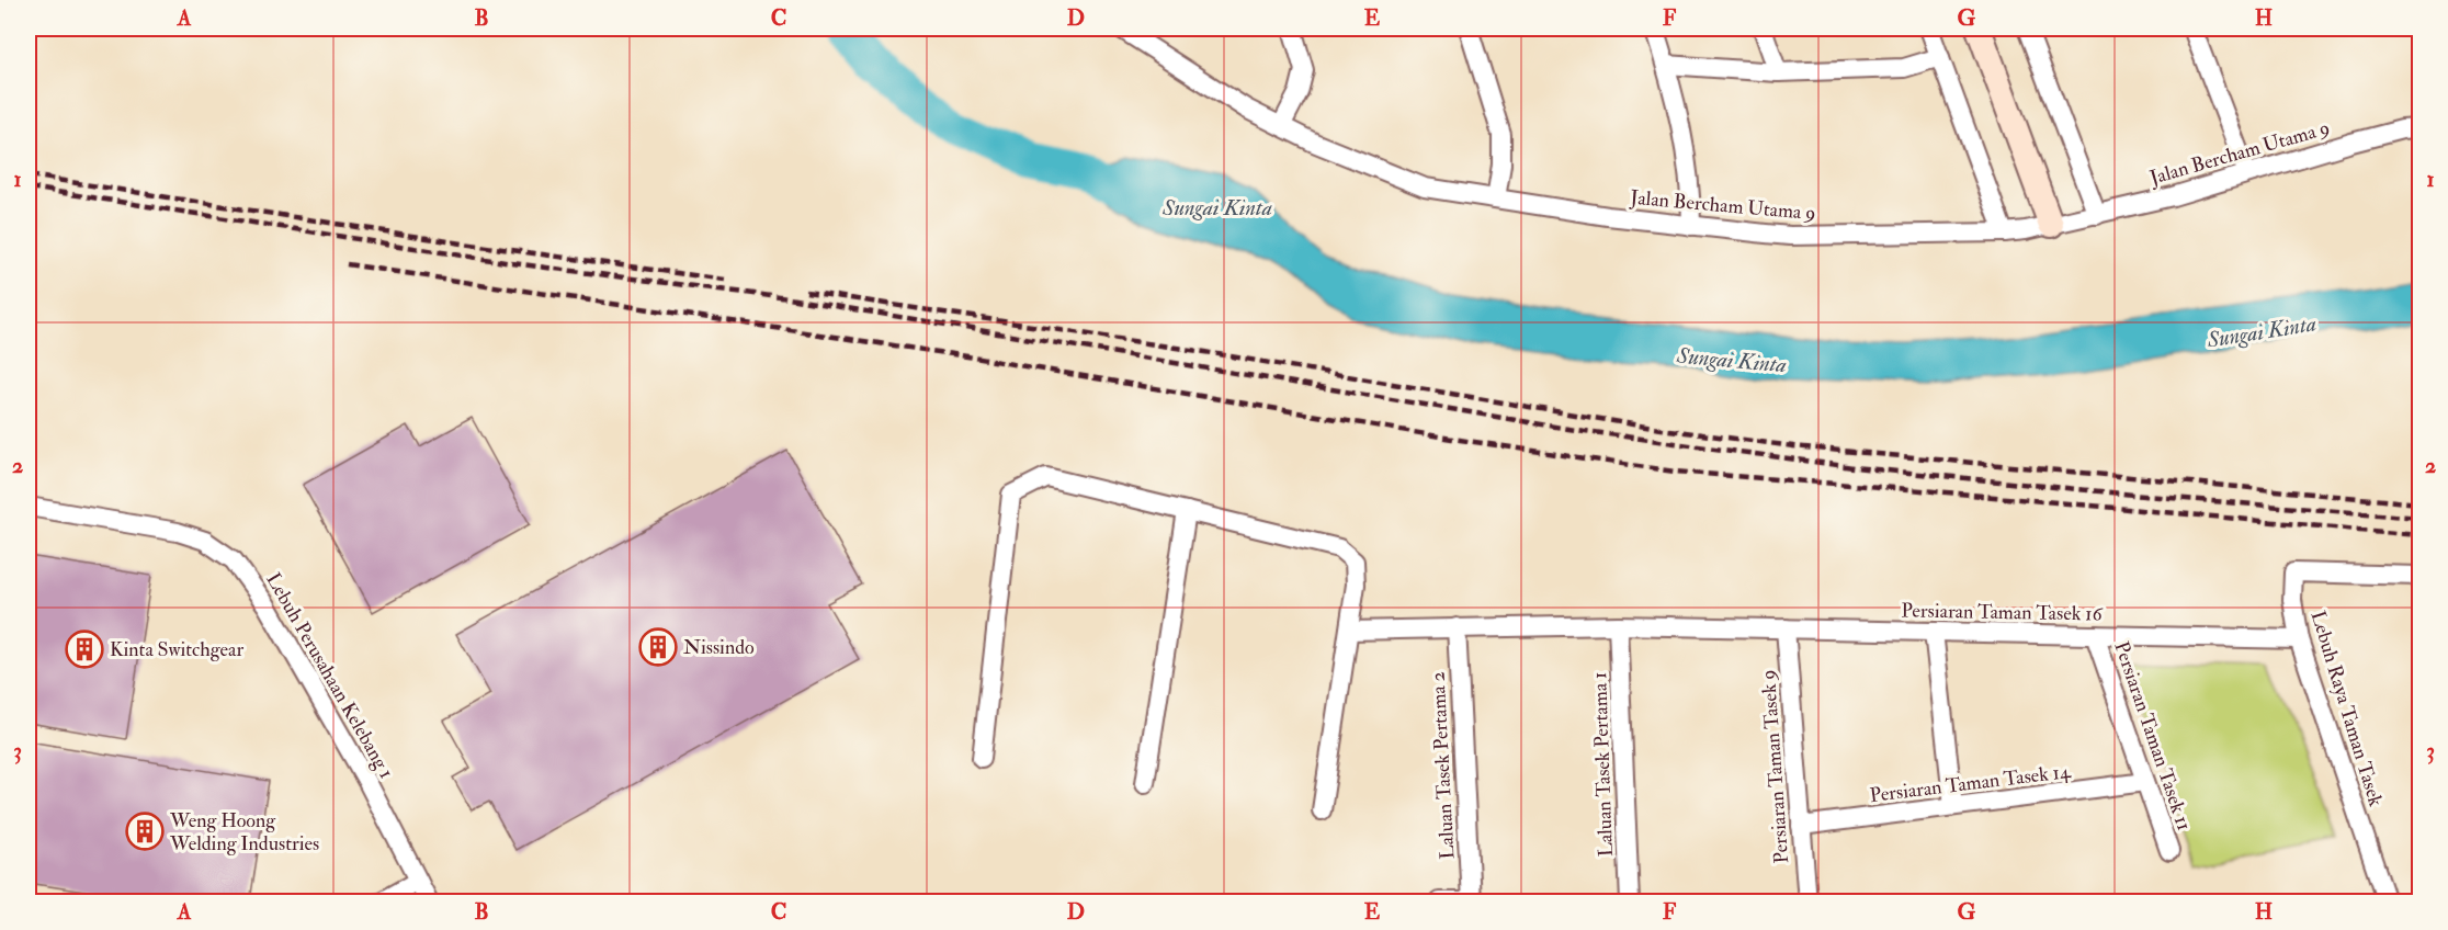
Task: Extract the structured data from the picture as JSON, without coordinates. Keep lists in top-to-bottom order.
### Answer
{
  "streets": {
    "street": [
      "Jalan Bercham Utama 9",
      "Persiaran Taman Tasek 16",
      "Lebuh Perusahaan Kelebang 1",
      "Lebuh Raya Taman Tasek",
      "Persiaran Taman Tasek 11",
      "Laluan Tasek Pertama 1",
      "Laluan Tasek Pertama 2",
      "Persiaran Taman Tasek 9",
      "Persiaran Taman Tasek 14"
    ]
  },
  "crossings": [
    ["Persiaran Taman Tasek 16", "Lebuh Raya Taman Tasek"],
    ["Persiaran Taman Tasek 16", "Persiaran Taman Tasek 11"],
    ["Persiaran Taman Tasek 16", "Laluan Tasek Pertama 1"],
    ["Persiaran Taman Tasek 16", "Laluan Tasek Pertama 2"],
    ["Persiaran Taman Tasek 16", "Persiaran Taman Tasek 9"],
    ["Persiaran Taman Tasek 11", "Persiaran Taman Tasek 14"],
    ["Persiaran Taman Tasek 9", "Persiaran Taman Tasek 14"]
  ],
  "water": ["Sungai Kinta"],
  "places": {
    "building": ["Nissindo", "Kinta Switchgear", "Weng Hoong Welding Industries"]
  },
  "grid": {
    "columns": [
      "A",
      "B",
      "C",
      "D",
      "E",
      "F",
      "G",
      "H"
    ],
    "rows": ["1", "2", "3"]
  }
}
